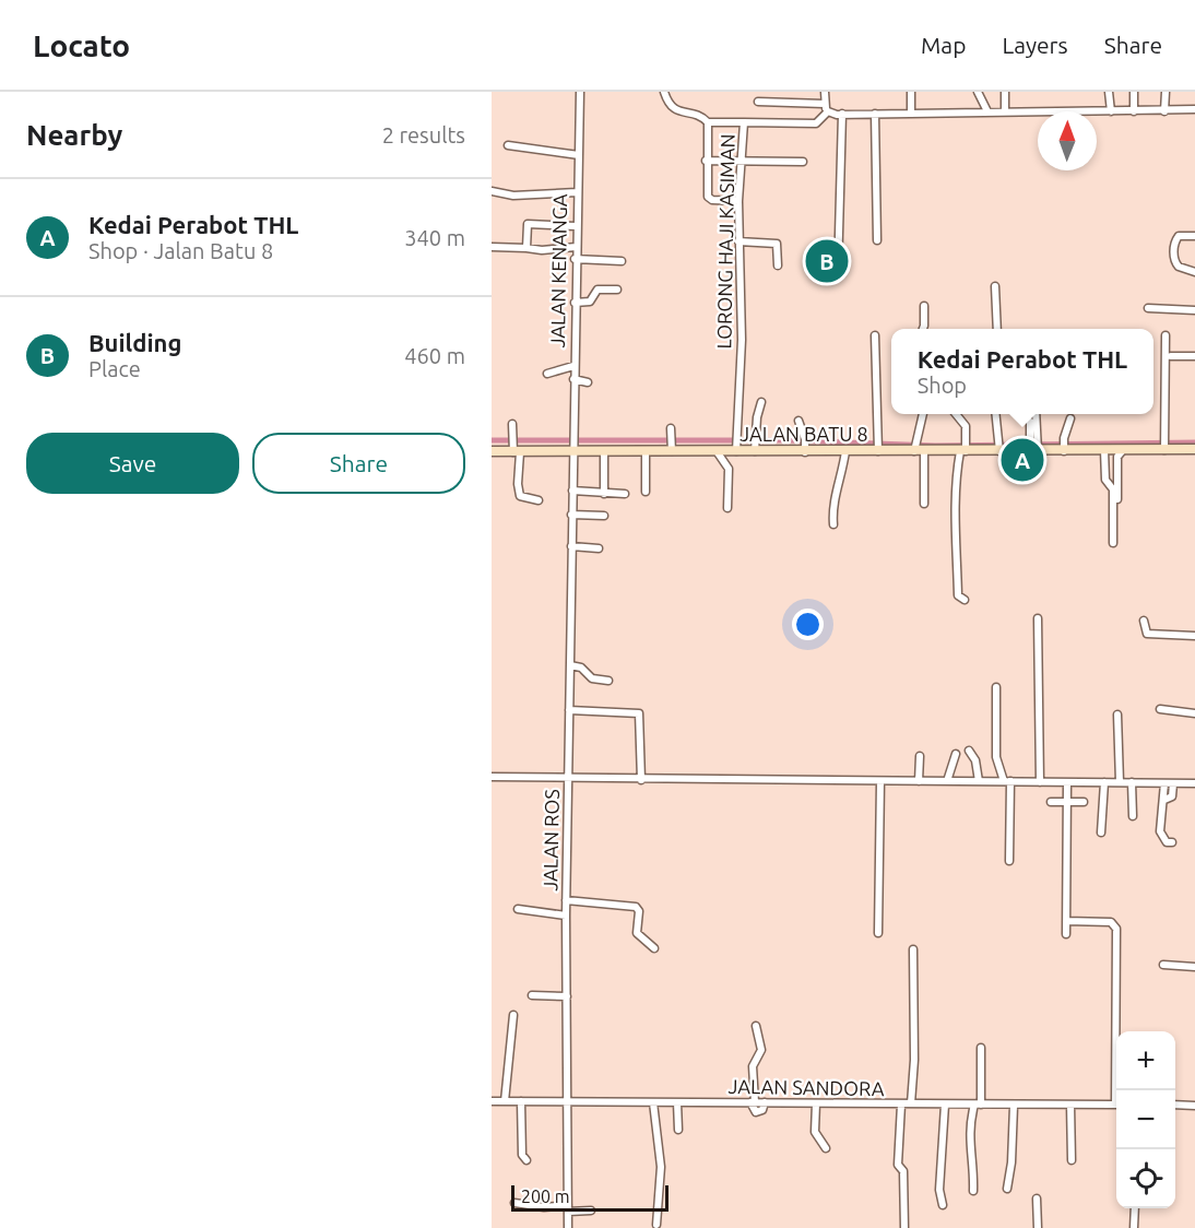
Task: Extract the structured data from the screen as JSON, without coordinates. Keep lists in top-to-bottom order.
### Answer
{
  "streets": {
    "street": [
      "LORONG HAJI KASIMAN",
      "JALAN KENANGA",
      "JALAN BATU 8",
      "JALAN ROS",
      "JALAN SANDORA"
    ]
  },
  "crossings": [
    ["LORONG HAJI KASIMAN", "JALAN BATU 8"],
    ["JALAN KENANGA", "JALAN BATU 8"],
    ["JALAN KENANGA", "JALAN ROS"],
    ["JALAN BATU 8", "JALAN ROS"],
    ["JALAN ROS", "JALAN SANDORA"]
  ],
  "scale_bar": "200 m",
  "north": "top",
  "page": {
    "header": "Locato",
    "nav": ["Map", "Layers", "Share"],
    "heading": ["Nearby", "2 results"],
    "list": [
      {
        "mark": "A",
        "name": "Kedai Perabot THL",
        "note": "Shop · Jalan Batu 8",
        "value": "340 m"
      },
      {
        "mark": "B",
        "name": "Building",
        "note": "Place",
        "value": "460 m"
      }
    ],
    "pins": ["B", "A"],
    "popup": ["Kedai Perabot THL", "Shop"],
    "buttons": ["Save", "Share"],
    "map_buttons": ["+", "−"],
    "scale": "200 m"
  }
}
